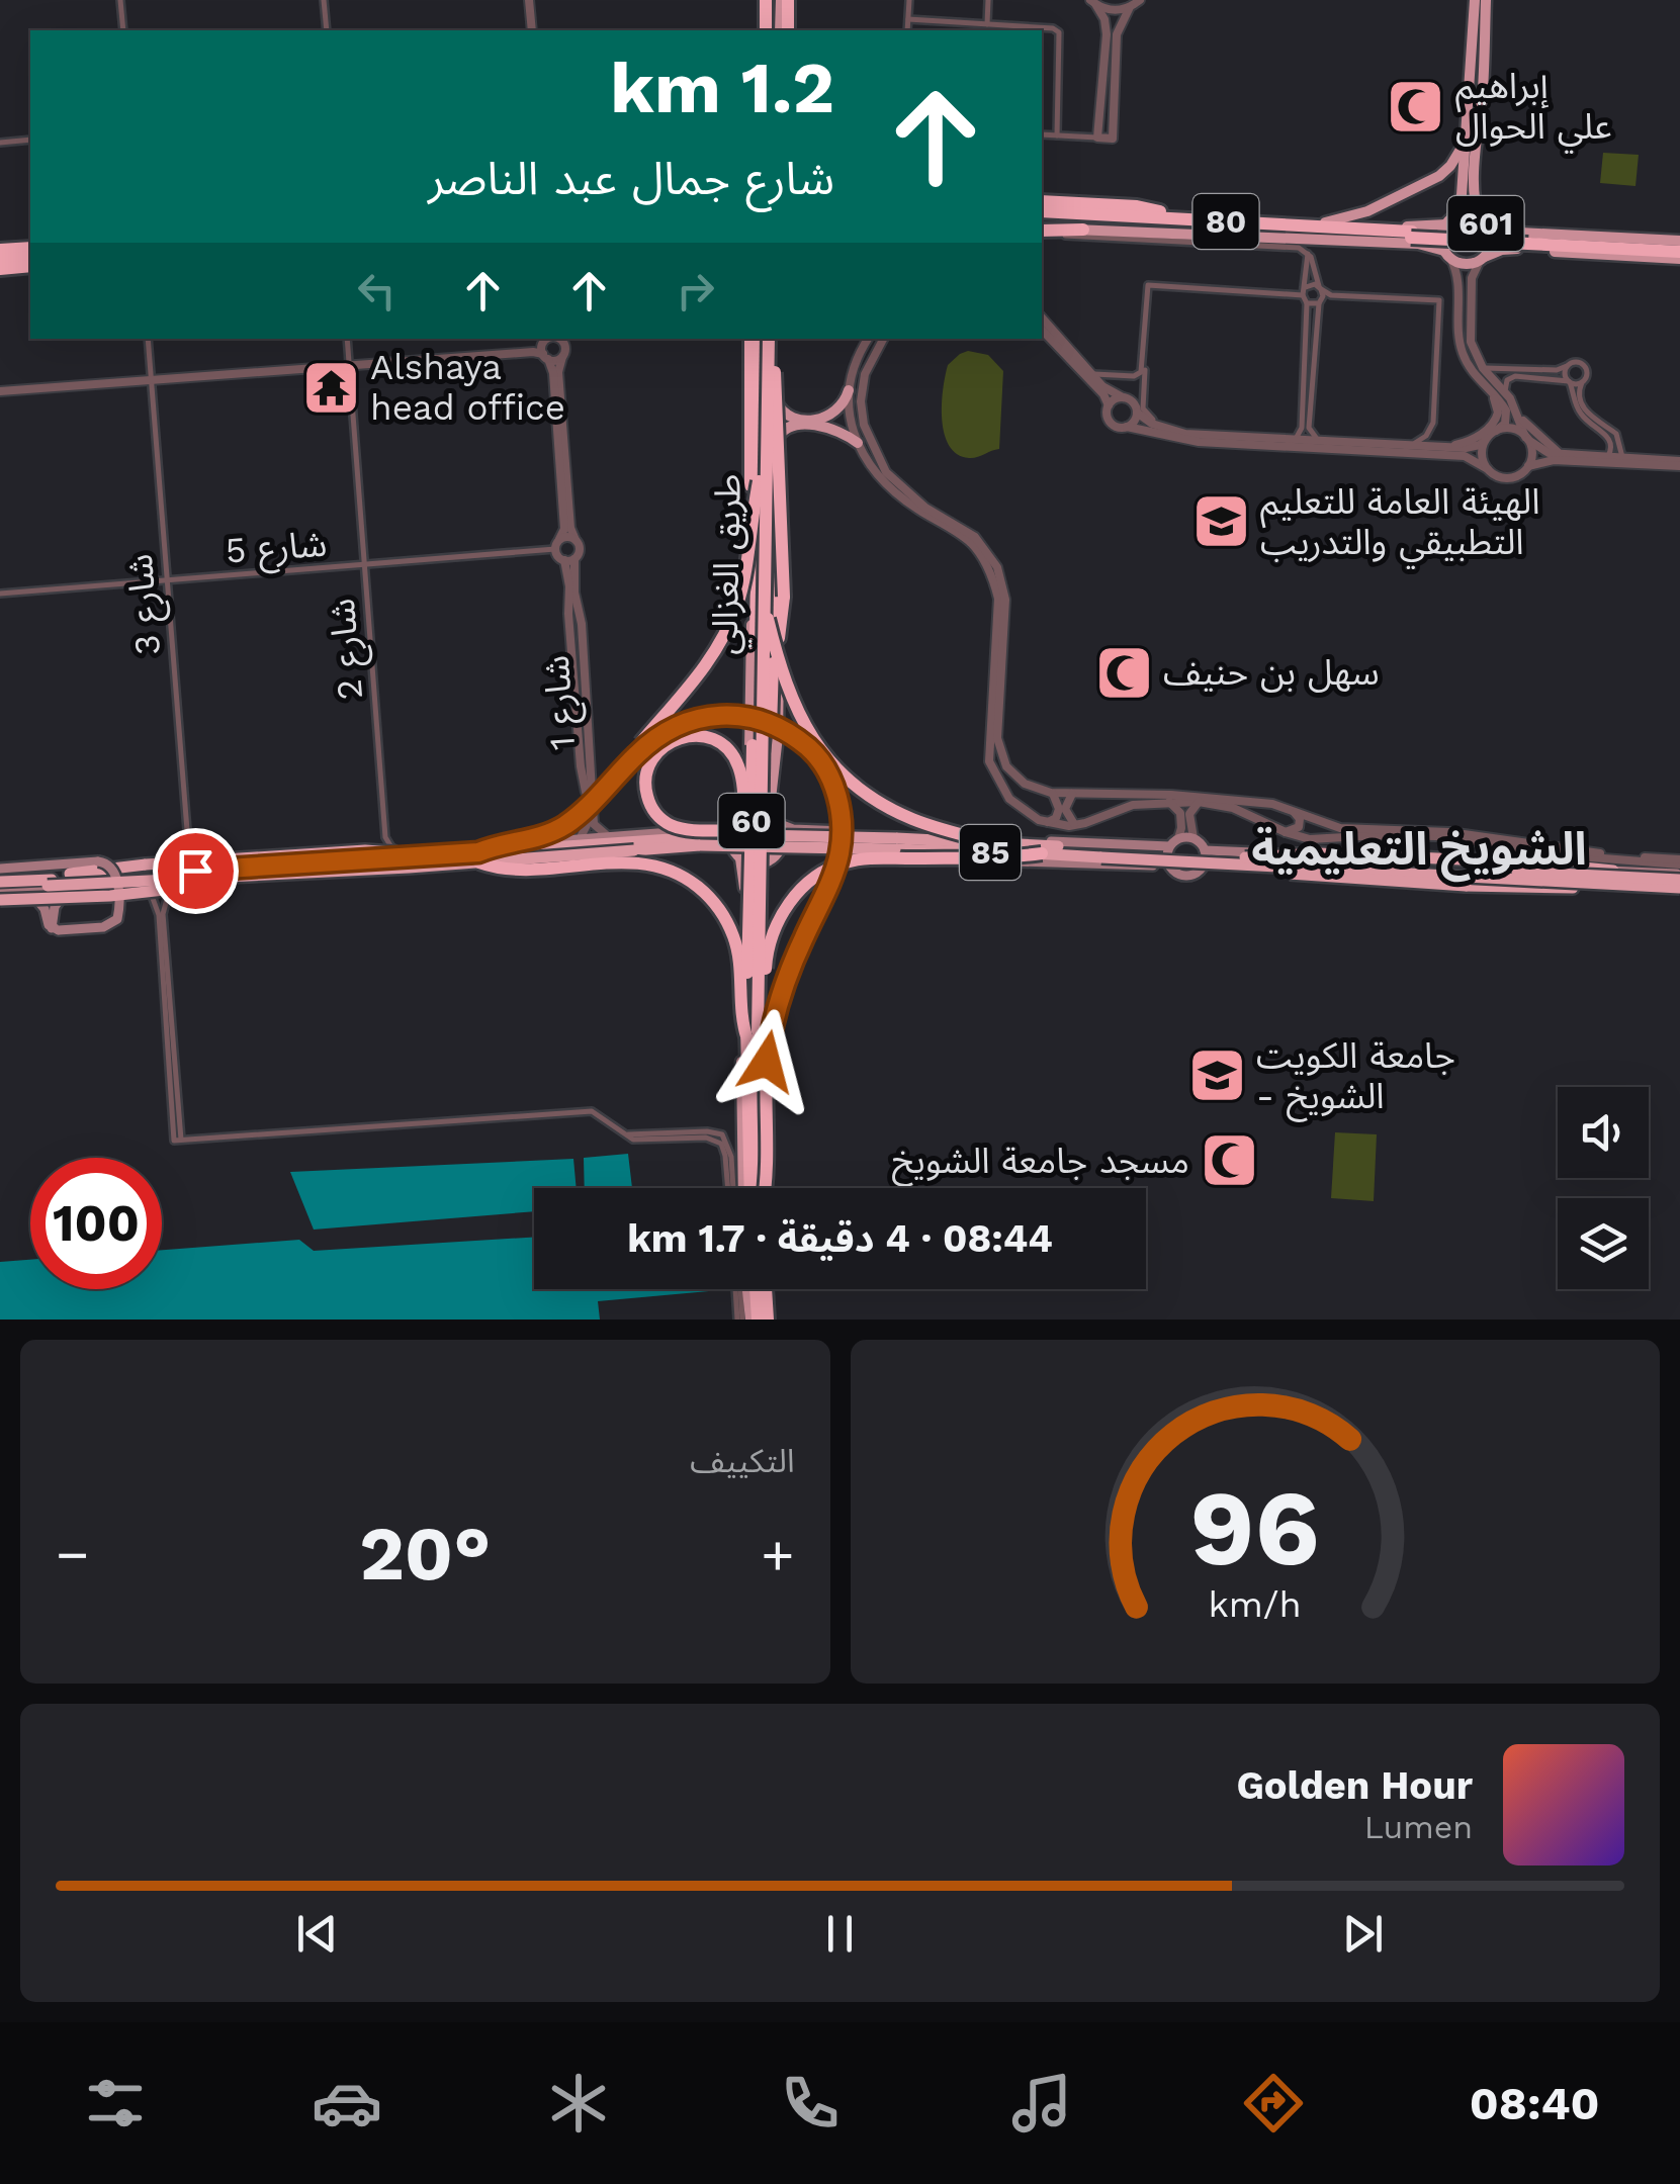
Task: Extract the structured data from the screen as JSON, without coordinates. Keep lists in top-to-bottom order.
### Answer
{
  "streets": {
    "highway": [
      "80",
      "طريق الغزالي",
      "60",
      "85"
    ],
    "main road": ["601"],
    "street": [
      "شارع 5",
      "شارع 3",
      "شارع 2",
      "شارع 1"
    ]
  },
  "crossings": [
    ["شارع 5", "شارع 3"],
    ["شارع 5", "شارع 2"],
    ["شارع 5", "شارع 1"],
    ["طريق الغزالي", "60"],
    ["شارع 3", "85"]
  ],
  "districts": ["الشويخ التعليمية"],
  "places": {
    "mosque": ["إبراهيم علي الحوال", "سهل بن حنيف", "مسجد جامعة الشويخ"],
    "temple": ["Alshaya head office"],
    "school or university": ["الهيئة العامة للتعليم التطبيقي والتدريب", "جامعة الكويت - الشويخ"]
  },
  "page": {
    "turn": ["1.2 km", "شارع جمال عبد الناصر"],
    "limit": "100",
    "trip": "08:44 · 4 دقيقة · 1.7 km",
    "tile": "التكييف",
    "heat": ["−", "20°", "+"],
    "song": ["Golden Hour", "Lumen"],
    "tabs": "08:40",
    "gauge": ["96", "km/h"]
  }
}
